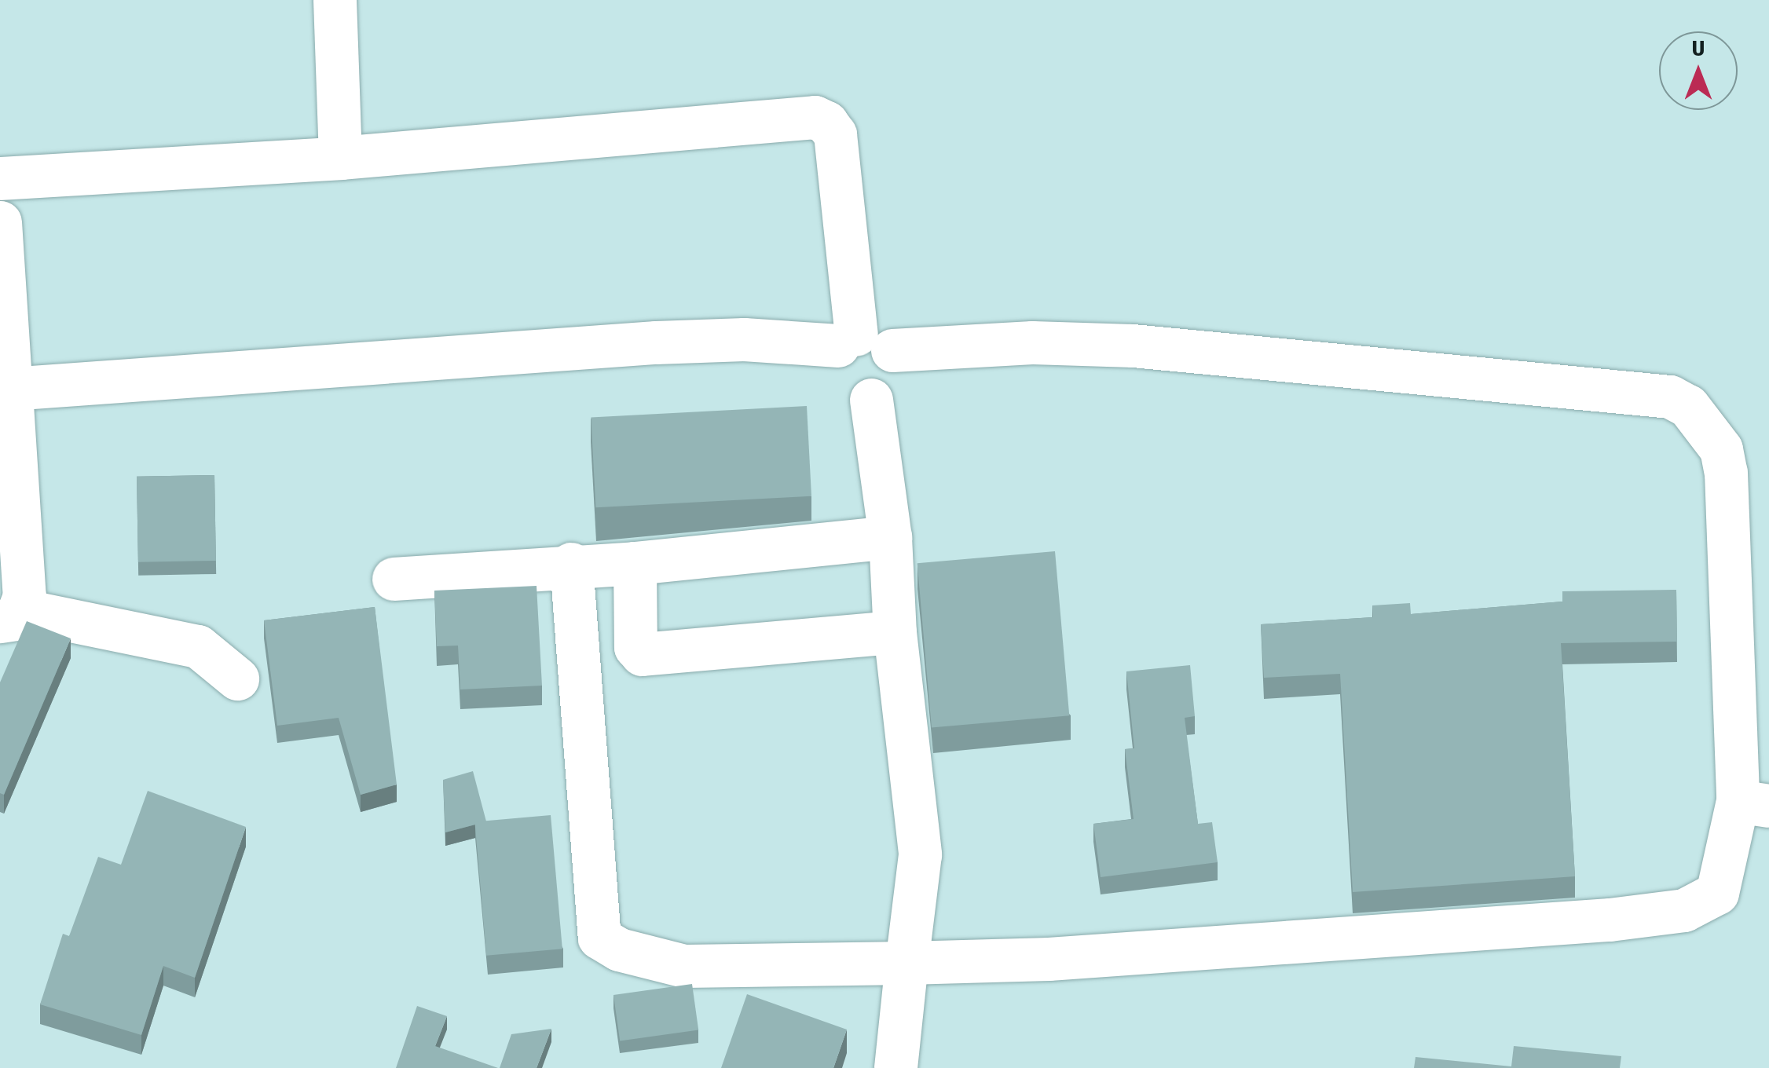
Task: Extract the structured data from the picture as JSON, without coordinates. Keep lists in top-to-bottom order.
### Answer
{
  "north": "top"
}
